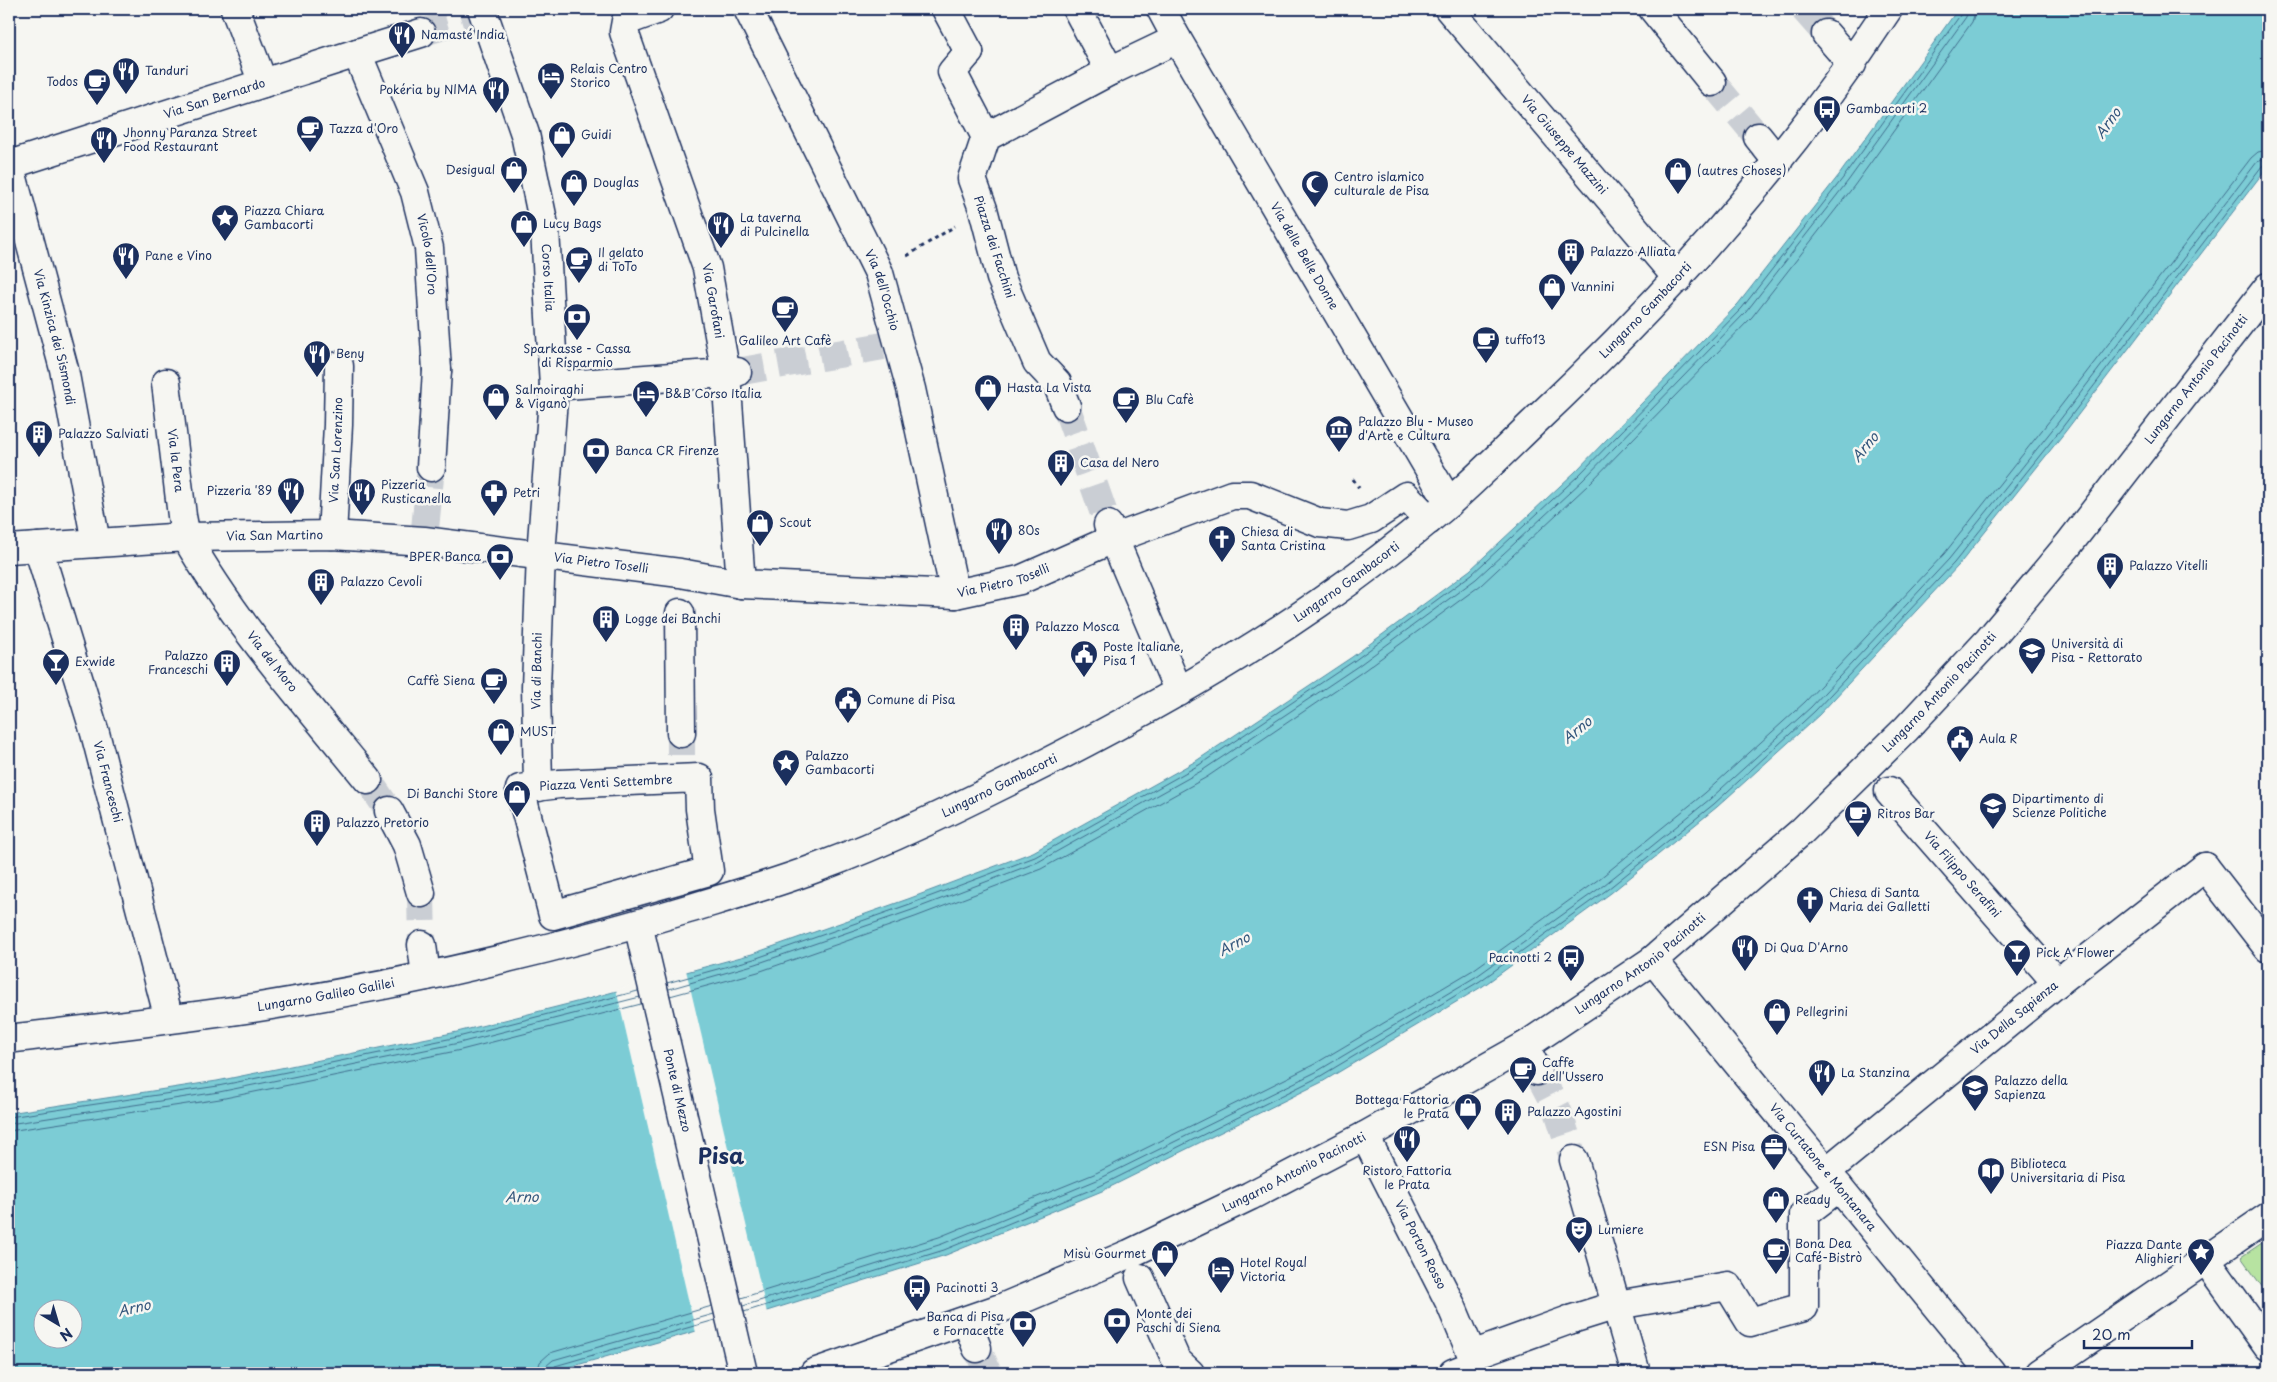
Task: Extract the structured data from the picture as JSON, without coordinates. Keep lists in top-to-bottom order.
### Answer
{
  "streets": {
    "street": [
      "Via San Bernardo",
      "Via Giuseppe Mazzini",
      "Piazza dei Facchini",
      "Vicolo dell'Oro",
      "Via delle Belle Donne",
      "Corso Italia",
      "Via dell'Occhio",
      "Via Garofani",
      "Lungarno Gambacorti",
      "Via Kinzica dei Sismondi",
      "Lungarno Antonio Pacinotti",
      "Via San Lorenzino",
      "Via la Pera",
      "Via San Martino",
      "Via Pietro Toselli",
      "Via del Moro",
      "Via di Banchi",
      "Via Franceschi",
      "Piazza Venti Settembre",
      "Via Filippo Serafini",
      "Lungarno Galileo Galilei",
      "Via Della Sapienza",
      "Ponte di Mezzo",
      "Via Curtatone e Montanara",
      "Via Porton Rosso"
    ]
  },
  "crossings": [
    ["Via San Bernardo", "Vicolo dell'Oro"],
    ["Via San Bernardo", "Via Kinzica dei Sismondi"],
    ["Via Giuseppe Mazzini", "Lungarno Gambacorti"],
    ["Via delle Belle Donne", "Lungarno Gambacorti"],
    ["Corso Italia", "Via San Martino"],
    ["Corso Italia", "Via Pietro Toselli"],
    ["Corso Italia", "Via di Banchi"],
    ["Via dell'Occhio", "Via Pietro Toselli"],
    ["Via Garofani", "Via Pietro Toselli"],
    ["Lungarno Gambacorti", "Via Pietro Toselli"],
    ["Lungarno Gambacorti", "Lungarno Galileo Galilei"],
    ["Lungarno Gambacorti", "Ponte di Mezzo"],
    ["Via Kinzica dei Sismondi", "Via San Martino"],
    ["Lungarno Antonio Pacinotti", "Via Filippo Serafini"],
    ["Lungarno Antonio Pacinotti", "Via Curtatone e Montanara"],
    ["Lungarno Antonio Pacinotti", "Via Porton Rosso"],
    ["Via San Lorenzino", "Via San Martino"],
    ["Via la Pera", "Via San Martino"],
    ["Via la Pera", "Via del Moro"],
    ["Via San Martino", "Via Pietro Toselli"],
    ["Via San Martino", "Via del Moro"],
    ["Via San Martino", "Via di Banchi"],
    ["Via San Martino", "Via Franceschi"],
    ["Via Pietro Toselli", "Via di Banchi"],
    ["Via di Banchi", "Piazza Venti Settembre"],
    ["Via Franceschi", "Lungarno Galileo Galilei"],
    ["Via Filippo Serafini", "Via Della Sapienza"],
    ["Lungarno Galileo Galilei", "Ponte di Mezzo"],
    ["Via Della Sapienza", "Via Curtatone e Montanara"],
    ["Via Della Sapienza", "Via Porton Rosso"]
  ],
  "districts": ["Pisa"],
  "water": ["Arno"],
  "places": {
    "restaurant": [
      "Namasté India",
      "Tanduri",
      "Pokéria by NIMA",
      "Jhonny Paranza Street Food Restaurant",
      "La taverna di Pulcinella",
      "Pane e Vino",
      "Beny",
      "Pizzeria '89",
      "Pizzeria Rusticanella",
      "80s",
      "Di Qua D'Arno",
      "La Stanzina",
      "Ristoro Fattoria le Prata"
    ],
    "hotel": ["Relais Centro Storico", "B&B Corso Italia", "Hotel Royal Victoria"],
    "cafe": [
      "Todos",
      "Tazza d'Oro",
      "Il gelato di ToTo",
      "Galileo Art Cafè",
      "tuffo13",
      "Blu Cafè",
      "Caffè Siena",
      "Ritros Bar",
      "Caffe dell'Ussero",
      "Bona Dea Café-Bistrò"
    ],
    "bus stop": ["Gambacorti 2", "Pacinotti 2", "Pacinotti 3"],
    "shop": [
      "Guidi",
      "Desigual",
      "(autres Choses)",
      "Douglas",
      "Lucy Bags",
      "Vannini",
      "Hasta La Vista",
      "Salmoiraghi & Viganò",
      "Scout",
      "MUST",
      "Di Banchi Store",
      "Pellegrini",
      "Bottega Fattoria le Prata",
      "Ready",
      "Misù Gourmet"
    ],
    "mosque": ["Centro islamico culturale de Pisa"],
    "place": ["Piazza Chiara Gambacorti", "Palazzo Gambacorti", "Piazza Dante Alighieri"],
    "building": [
      "Palazzo Alliata",
      "Palazzo Salviati",
      "Casa del Nero",
      "Palazzo Vitelli",
      "Palazzo Cevoli",
      "Logge dei Banchi",
      "Palazzo Mosca",
      "Palazzo Franceschi",
      "Palazzo Pretorio",
      "Palazzo Agostini"
    ],
    "bank": [
      "Sparkasse - Cassa di Risparmio",
      "Banca CR Firenze",
      "BPER Banca",
      "Monte dei Paschi di Siena",
      "Banca di Pisa e Fornacette"
    ],
    "museum": ["Palazzo Blu - Museo d'Arte e Cultura"],
    "pharmacy": ["Petri"],
    "church": ["Chiesa di Santa Cristina", "Chiesa di Santa Maria dei Galletti"],
    "school or university": ["Università di Pisa - Rettorato", "Dipartimento di Scienze Politiche", "Palazzo della Sapienza"],
    "public building": ["Poste Italiane, Pisa 1", "Comune di Pisa", "Aula R"],
    "bar": ["Exwide", "Pick A Flower"],
    "office": ["ESN Pisa"],
    "library": ["Biblioteca Universitaria di Pisa"],
    "theatre": ["Lumiere"]
  },
  "scale_bar": "20 m",
  "north": "bottom right"
}
